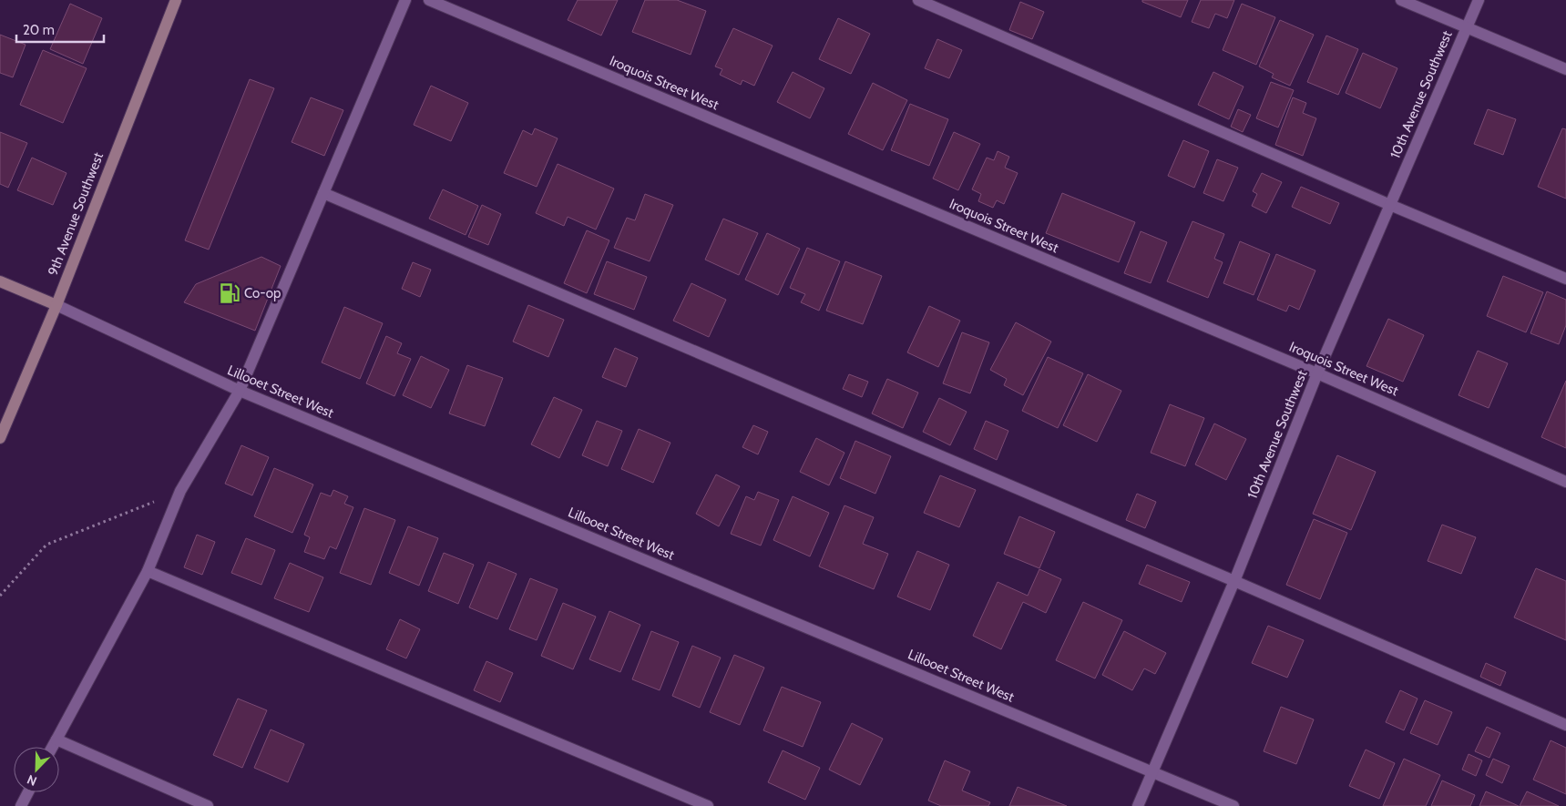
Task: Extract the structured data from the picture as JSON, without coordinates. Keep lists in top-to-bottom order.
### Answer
{
  "streets": {
    "main road": ["9th Avenue Southwest", "Lillooet Street West"],
    "street": ["Iroquois Street West", "10th Avenue Southwest"]
  },
  "crossings": [
    ["Iroquois Street West", "10th Avenue Southwest"],
    ["10th Avenue Southwest", "Lillooet Street West"],
    ["9th Avenue Southwest", "Lillooet Street West"]
  ],
  "places": {
    "fuel station": ["Co-op"]
  },
  "scale_bar": "20 m",
  "north": "bottom left"
}
